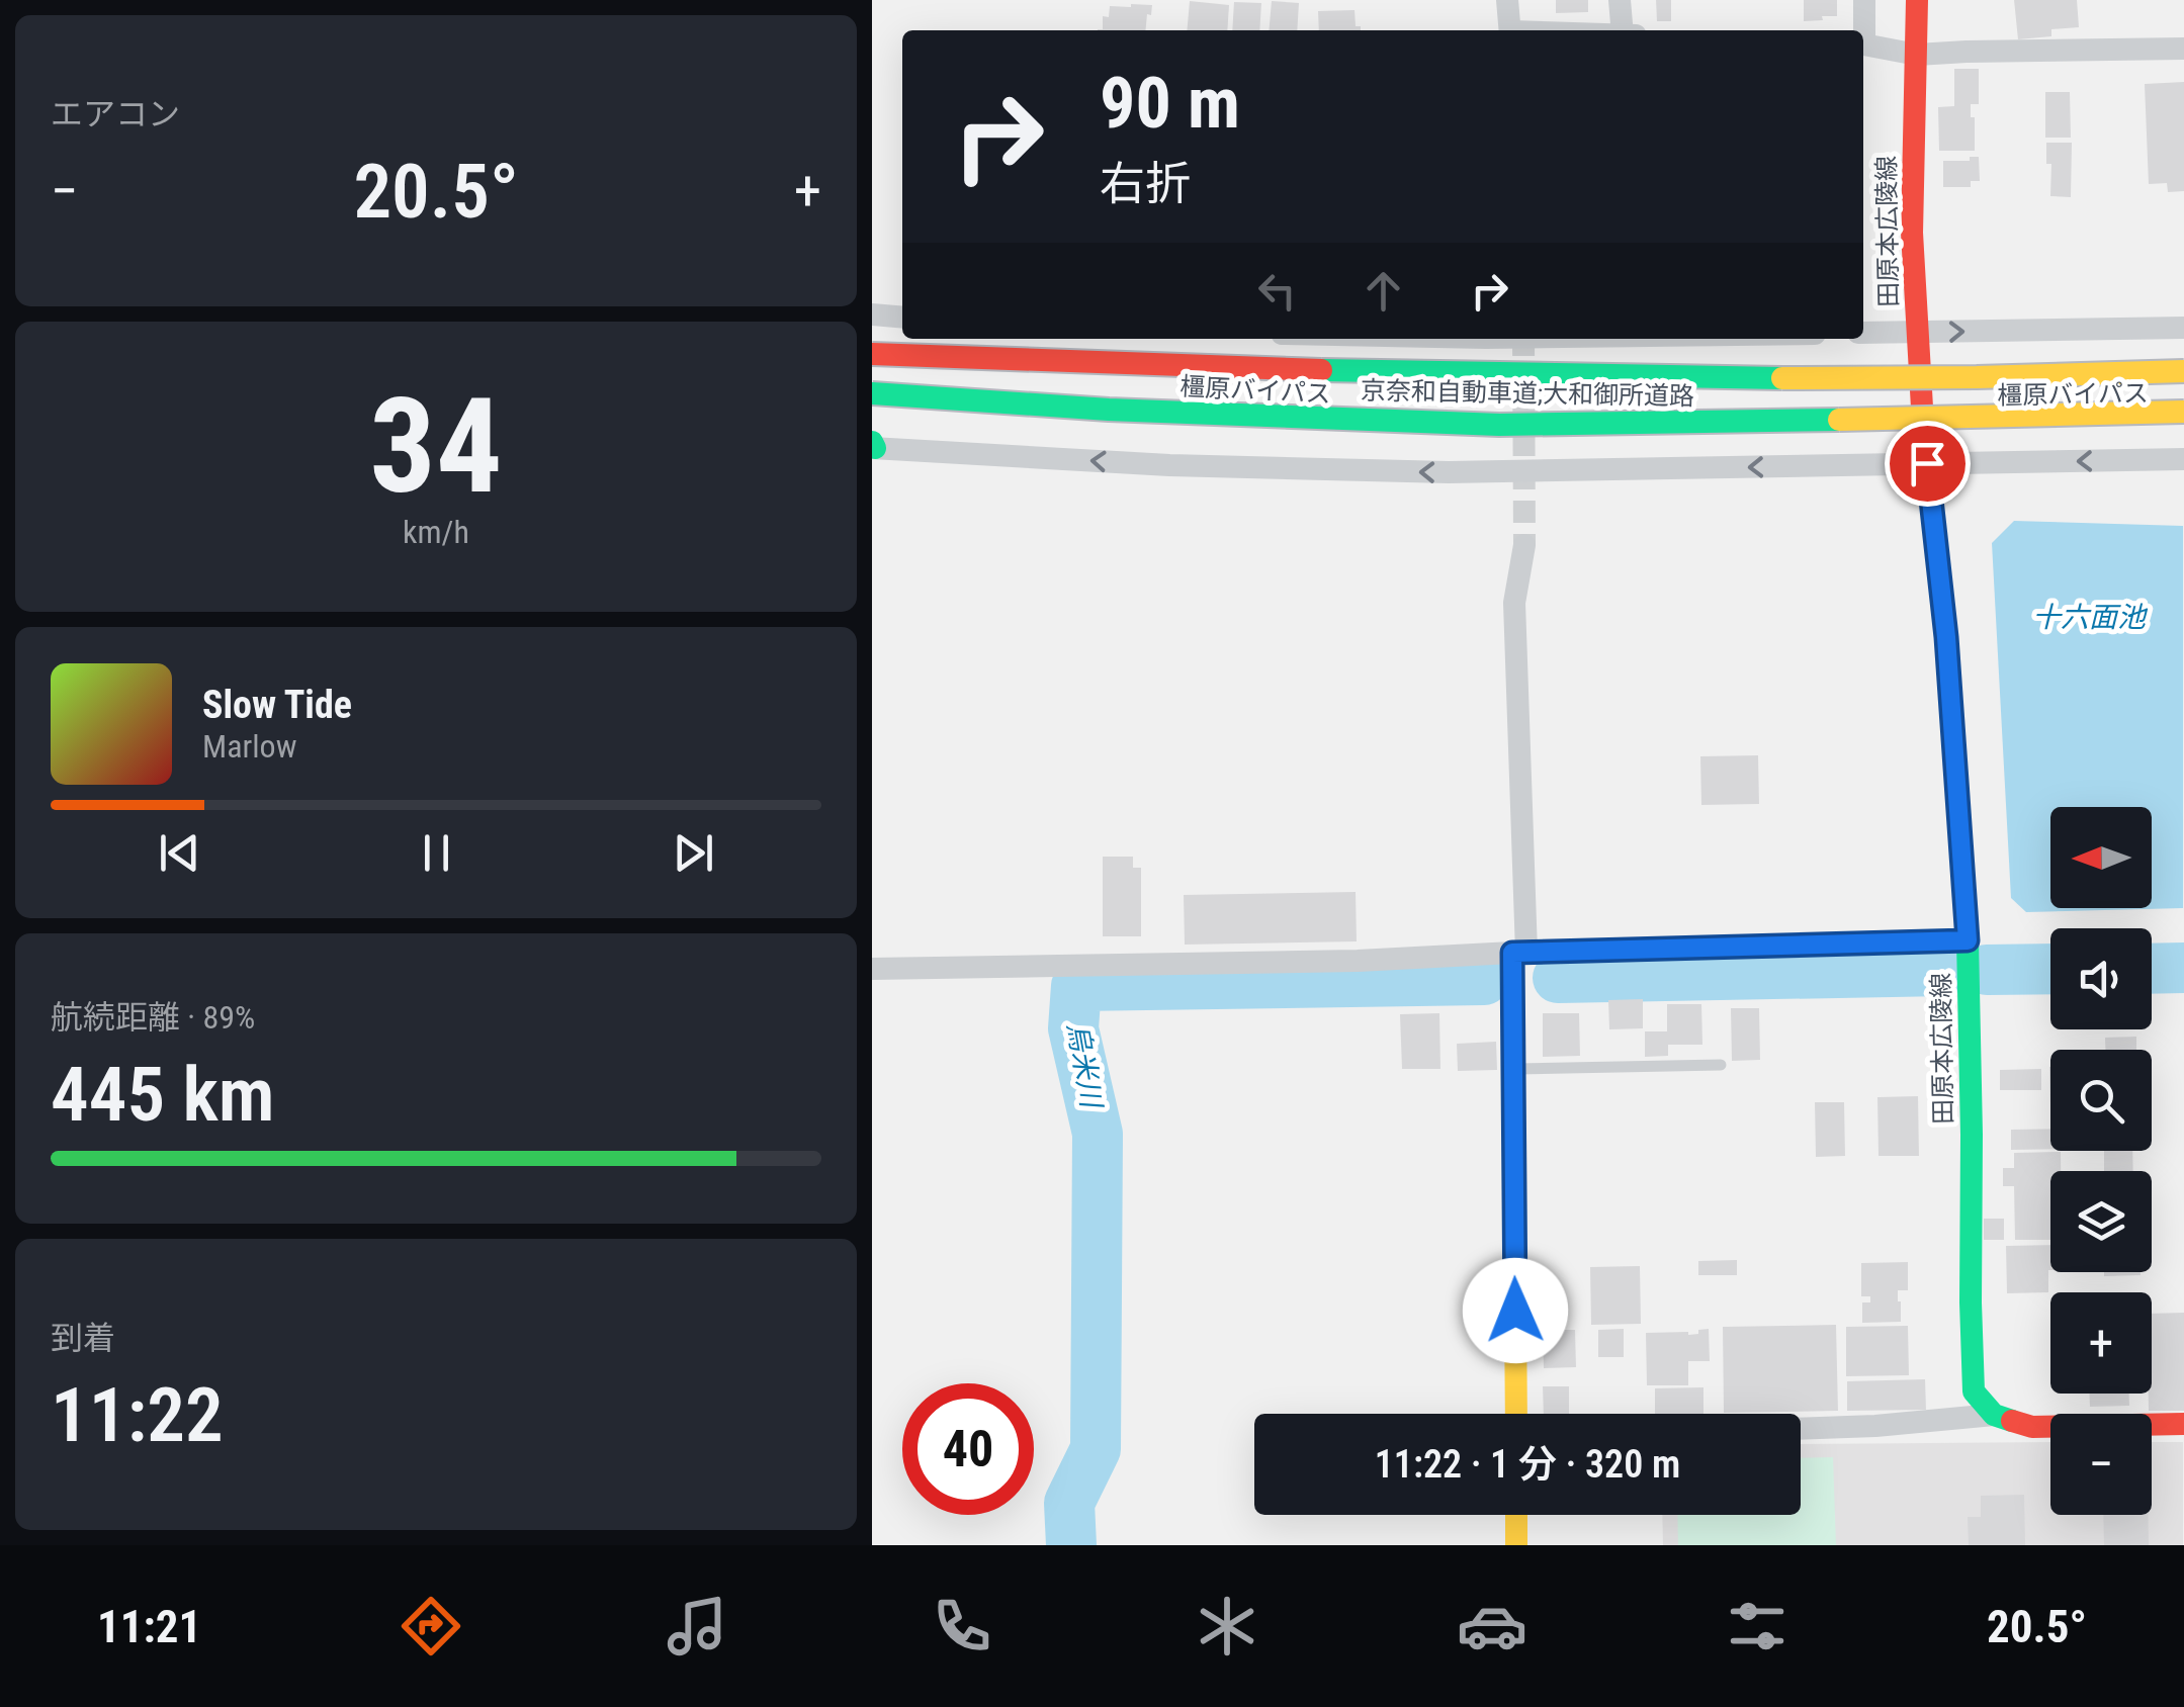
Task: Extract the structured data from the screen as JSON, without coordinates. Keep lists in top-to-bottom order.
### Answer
{
  "streets": {
    "main road": ["田原本広陵線", "橿原バイパス", "京奈和自動車道;大和御所道路"]
  },
  "crossings": [
    ["田原本広陵線", "橿原バイパス"],
    ["橿原バイパス", "京奈和自動車道;大和御所道路"]
  ],
  "water": ["十六面池", "烏米川"],
  "north": "left",
  "page": {
    "tile": [
      "エアコン",
      ["34", "km/h"],
      ["航続距離 · 89%", "445 km"],
      ["到着", "11:22"]
    ],
    "turn": ["90 m", "右折"],
    "heat": ["−", "20.5°", "+"],
    "song": ["Slow Tide", "Marlow"],
    "map_buttons": ["+", "−"],
    "limit": "40",
    "trip": "11:22 · 1 分 · 320 m",
    "tabs": ["11:21", "20.5°"]
  }
}
